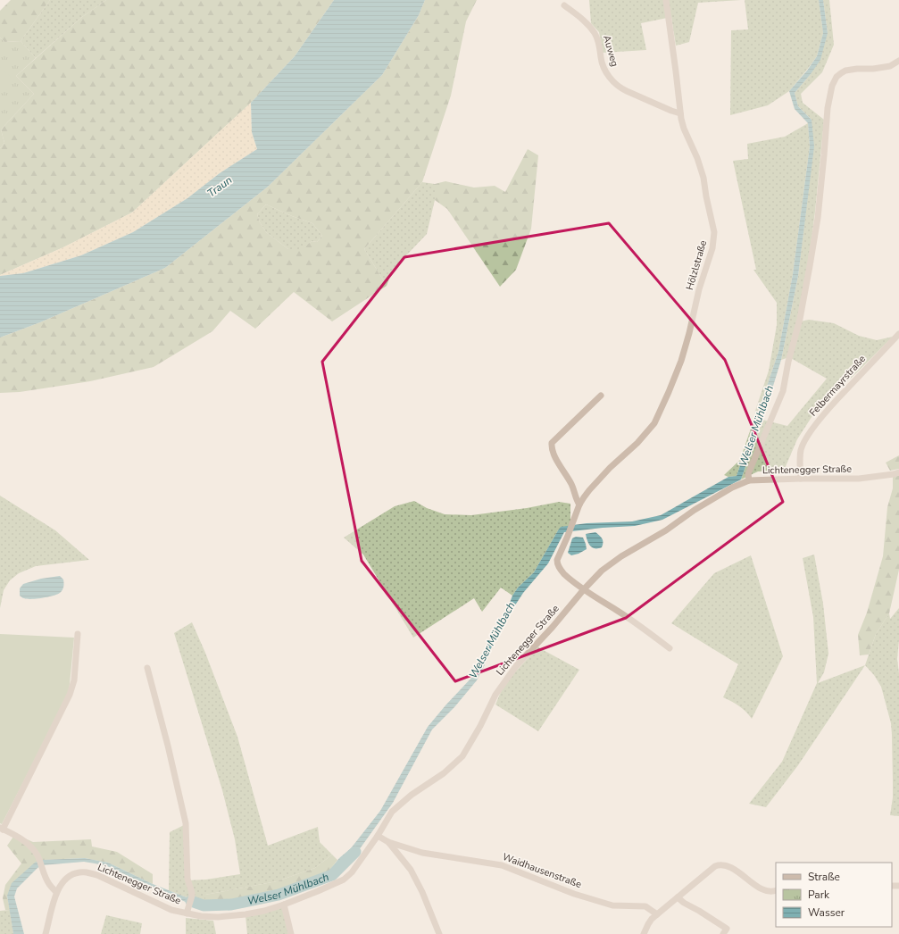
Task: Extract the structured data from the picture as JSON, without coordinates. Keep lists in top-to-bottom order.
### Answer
{
  "streets": {
    "street": [
      "Auweg",
      "Hölzlstraße",
      "Felbermayrstraße",
      "Lichtenegger Straße",
      "Waidhausenstraße"
    ]
  },
  "crossings": [
    ["Auweg", "Hölzlstraße"],
    ["Hölzlstraße", "Lichtenegger Straße"],
    ["Felbermayrstraße", "Lichtenegger Straße"],
    ["Lichtenegger Straße", "Waidhausenstraße"]
  ],
  "water": ["Traun", "Welser Mühlbach"],
  "legend": ["Straße", "Park", "Wasser"]
}
